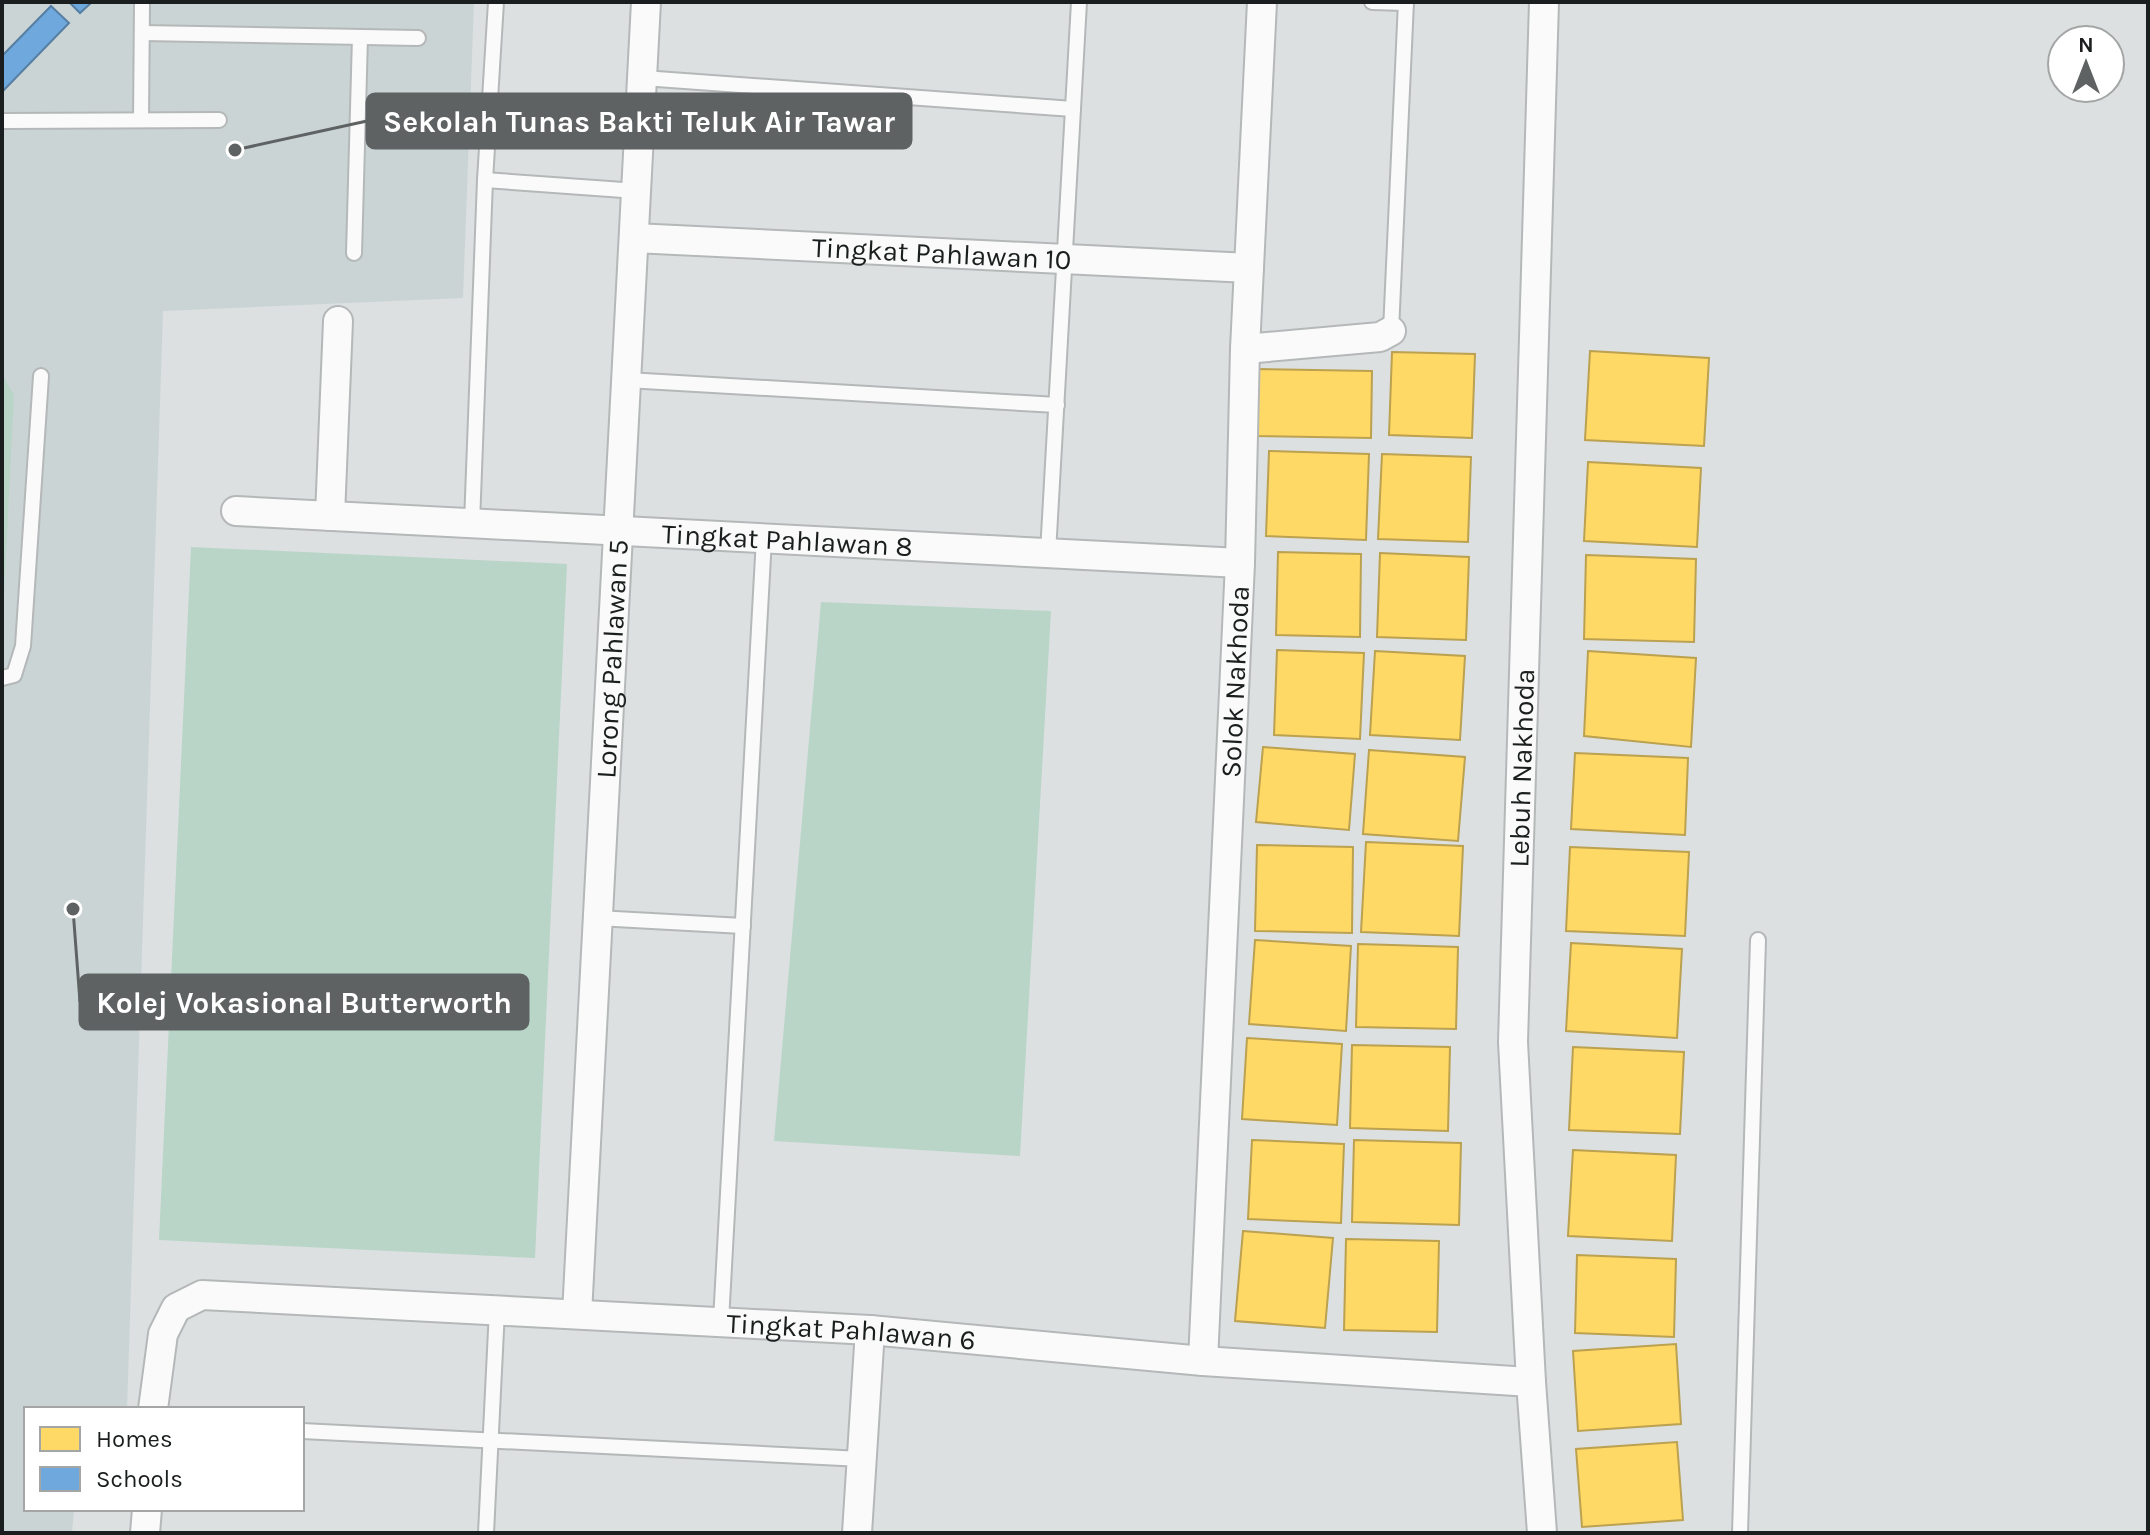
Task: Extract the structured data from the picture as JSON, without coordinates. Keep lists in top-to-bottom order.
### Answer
{
  "streets": {
    "street": [
      "Tingkat Pahlawan 10",
      "Tingkat Pahlawan 8",
      "Lorong Pahlawan 5",
      "Solok Nakhoda",
      "Lebuh Nakhoda",
      "Tingkat Pahlawan 6"
    ]
  },
  "crossings": [
    ["Tingkat Pahlawan 10", "Lorong Pahlawan 5"],
    ["Tingkat Pahlawan 10", "Solok Nakhoda"],
    ["Tingkat Pahlawan 8", "Lorong Pahlawan 5"],
    ["Tingkat Pahlawan 8", "Solok Nakhoda"],
    ["Lorong Pahlawan 5", "Tingkat Pahlawan 6"],
    ["Solok Nakhoda", "Tingkat Pahlawan 6"],
    ["Lebuh Nakhoda", "Tingkat Pahlawan 6"]
  ],
  "places": ["Sekolah Tunas Bakti Teluk Air Tawar", "Kolej Vokasional Butterworth"],
  "legend": ["Homes", "Schools"],
  "north": "top"
}
